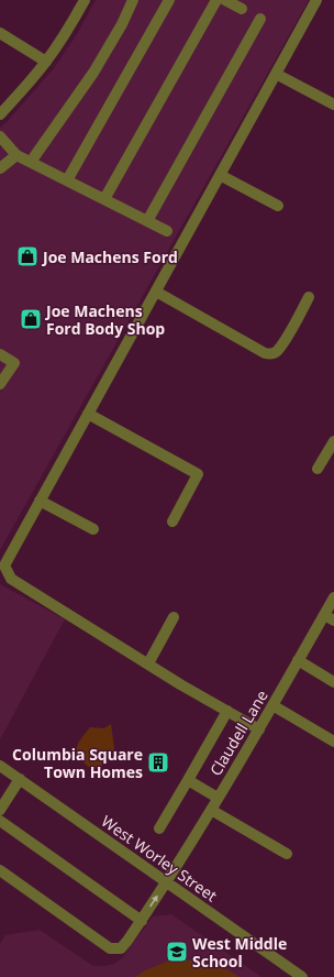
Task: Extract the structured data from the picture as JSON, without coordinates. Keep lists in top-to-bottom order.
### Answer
{
  "streets": {
    "street": ["Claudell Lane", "West Worley Street"]
  },
  "crossings": [
    ["Claudell Lane", "West Worley Street"]
  ],
  "places": {
    "shop": ["Joe Machens Ford", "Joe Machens Ford Body Shop"],
    "building": ["Columbia Square Town Homes"],
    "school or university": ["West Middle School"]
  }
}
